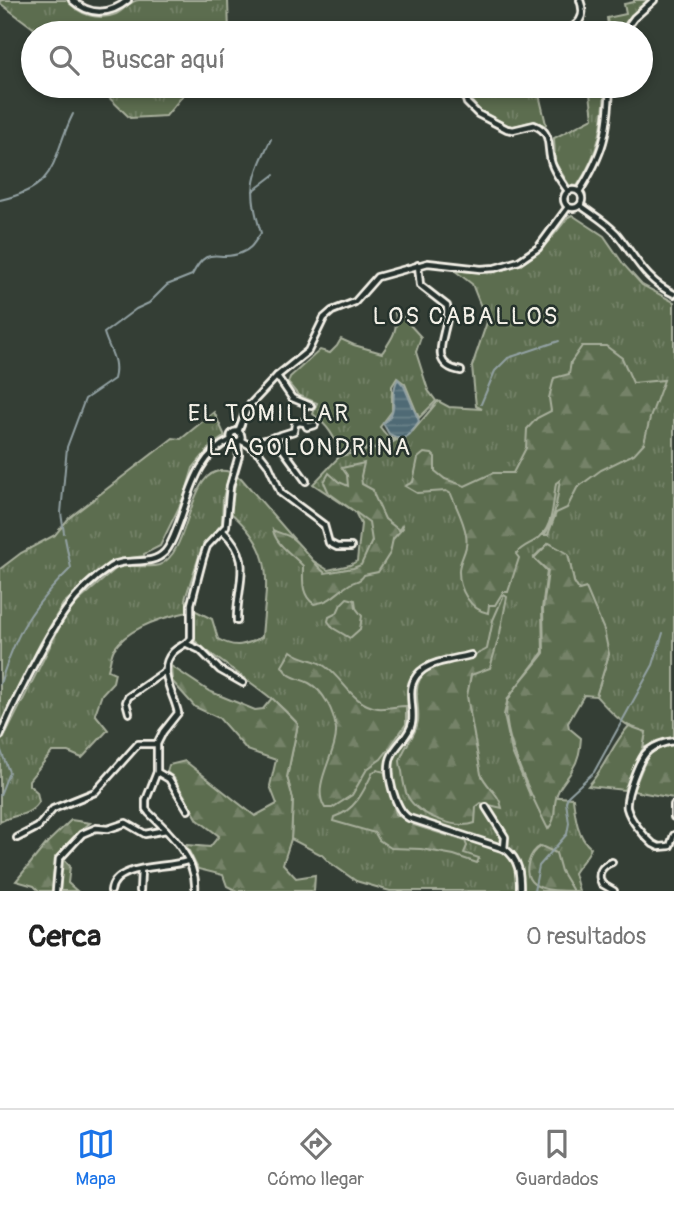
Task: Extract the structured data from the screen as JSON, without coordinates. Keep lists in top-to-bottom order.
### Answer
{
  "districts": ["LOS CABALLOS", "EL TOMILLAR", "LA GOLONDRINA"],
  "page": {
    "search": "Buscar aquí",
    "heading": ["Cerca", "0 resultados"],
    "nav": ["Mapa", "Cómo llegar", "Guardados"]
  }
}
